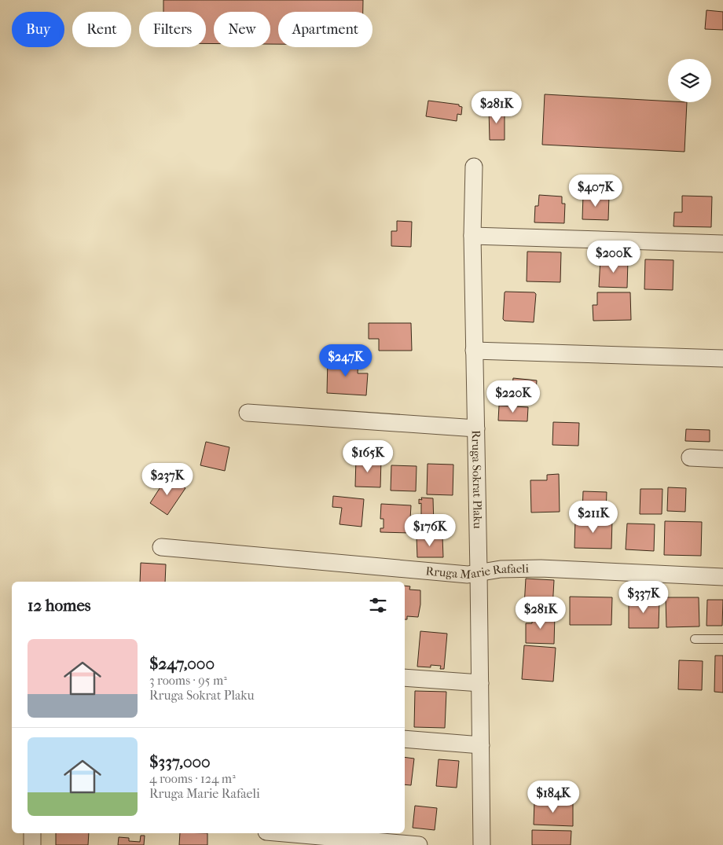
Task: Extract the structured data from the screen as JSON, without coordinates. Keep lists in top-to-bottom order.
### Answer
{
  "streets": {
    "street": ["Rruga Sokrat Plaku", "Rruga Marie Rafaeli"]
  },
  "crossings": [
    ["Rruga Sokrat Plaku", "Rruga Marie Rafaeli"]
  ],
  "page": {
    "chip": [
      "Buy",
      "Rent",
      "Filters",
      "New",
      "Apartment"
    ],
    "price": [
      "$281K",
      "$407K",
      "$200K",
      "$247K",
      "$220K",
      "$165K",
      "$237K",
      "$211K",
      "$176K",
      "$337K",
      "$281K",
      "$184K"
    ],
    "heading": "12 homes",
    "list": [
      {
        "name": "$247,000",
        "note": "3 rooms · 95 m² · Rruga Sokrat Plaku"
      },
      {
        "name": "$337,000",
        "note": "4 rooms · 124 m² · Rruga Marie Rafaeli"
      }
    ]
  }
}
